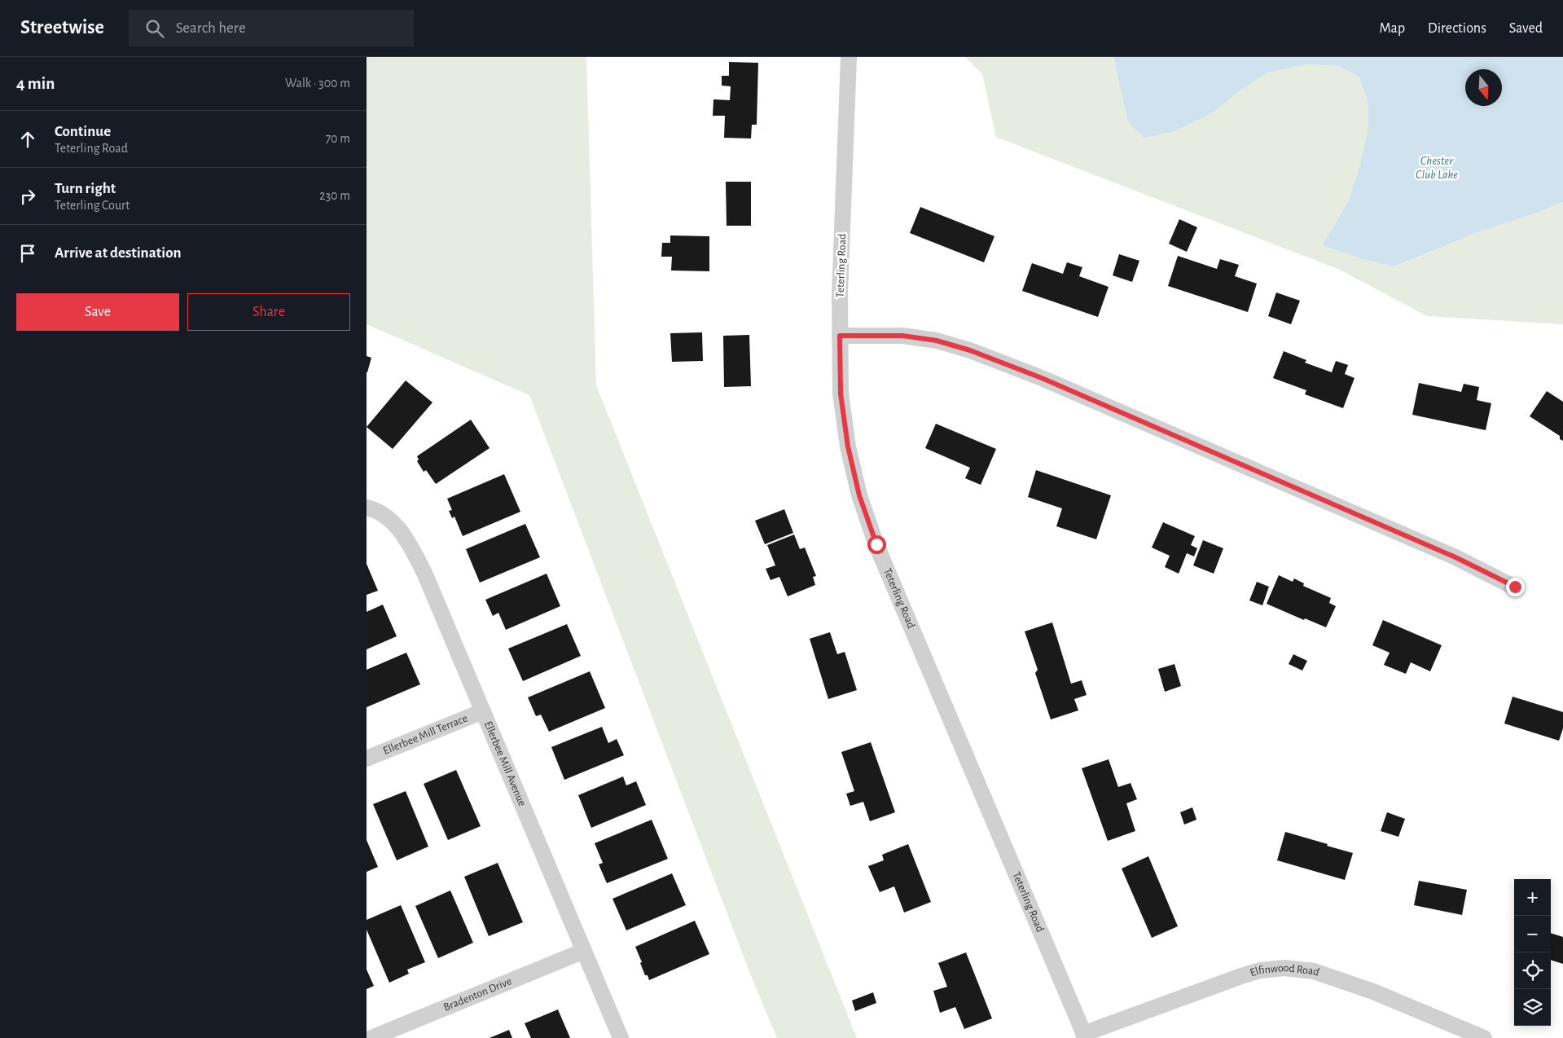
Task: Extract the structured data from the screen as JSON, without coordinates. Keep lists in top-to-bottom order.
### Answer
{
  "streets": {
    "street": [
      "Teterling Road",
      "Ellerbee Mill Terrace",
      "Ellerbee Mill Avenue",
      "Elfinwood Road",
      "Bradenton Drive"
    ]
  },
  "crossings": [
    ["Teterling Road", "Elfinwood Road"],
    ["Ellerbee Mill Terrace", "Ellerbee Mill Avenue"],
    ["Ellerbee Mill Avenue", "Bradenton Drive"]
  ],
  "water": ["Chester Club Lake"],
  "north": "bottom",
  "page": {
    "header": "Streetwise",
    "search": "Search here",
    "nav": ["Map", "Directions", "Saved"],
    "heading": ["4 min", "Walk · 300 m"],
    "list": [
      ["Continue", "Teterling Road", "70 m"],
      ["Turn right", "Teterling Court", "230 m"],
      "Arrive at destination"
    ],
    "buttons": ["Save", "Share"],
    "map_buttons": ["+", "−"]
  }
}
